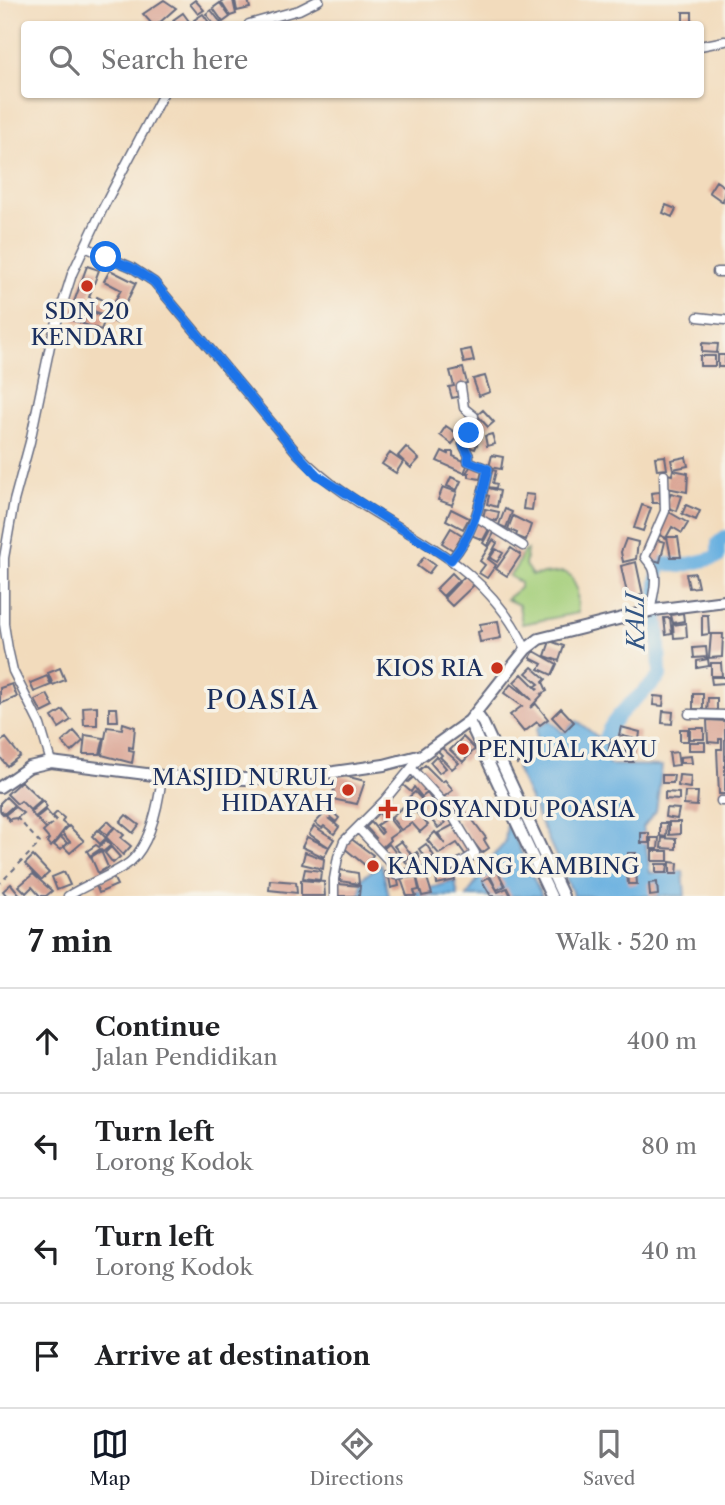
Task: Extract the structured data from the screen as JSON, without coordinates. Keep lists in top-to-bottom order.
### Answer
{
  "districts": ["POASIA"],
  "water": ["KALI"],
  "places": {
    "other": [
      "SDN 20 KENDARI",
      "KIOS RIA",
      "PENJUAL KAYU",
      "MASJID NURUL HIDAYAH",
      "KANDANG KAMBING"
    ],
    "health": ["POSYANDU POASIA"]
  },
  "page": {
    "search": "Search here",
    "heading": ["7 min", "Walk · 520 m"],
    "list": [
      ["Continue", "Jalan Pendidikan", "400 m"],
      ["Turn left", "Lorong Kodok", "80 m"],
      ["Turn left", "Lorong Kodok", "40 m"],
      "Arrive at destination"
    ],
    "nav": ["Map", "Directions", "Saved"]
  }
}
